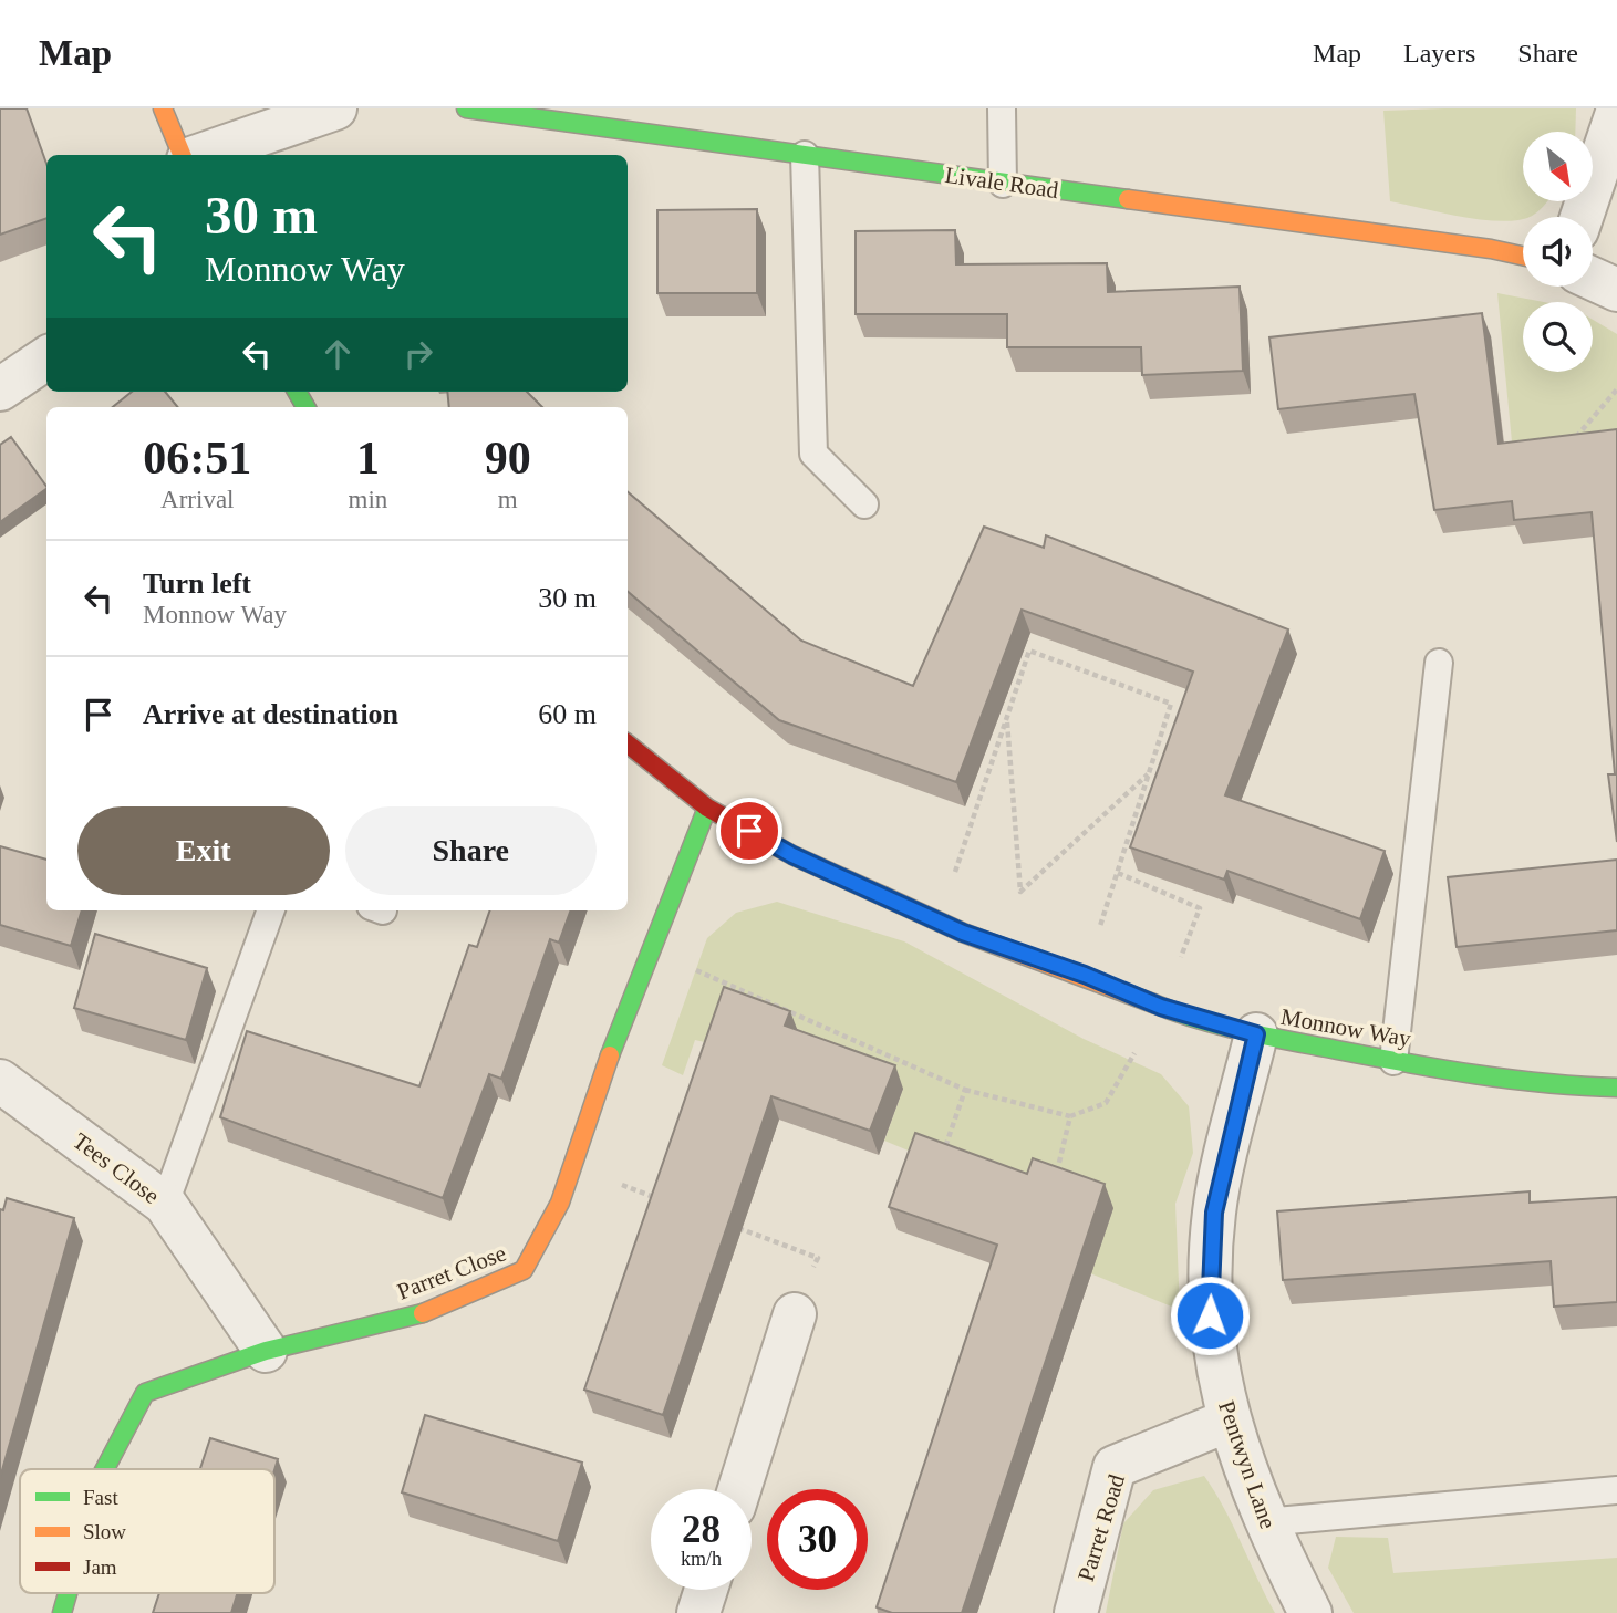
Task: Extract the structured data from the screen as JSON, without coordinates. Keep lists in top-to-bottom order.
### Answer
{
  "streets": {
    "street": [
      "Livale Road",
      "Monnow Way",
      "Tees Close",
      "Parret Close",
      "Pentwyn Lane",
      "Parret Road"
    ]
  },
  "crossings": [
    ["Monnow Way", "Parret Close"],
    ["Monnow Way", "Pentwyn Lane"],
    ["Tees Close", "Parret Close"],
    ["Pentwyn Lane", "Parret Road"]
  ],
  "legend": ["Fast", "Slow", "Jam"],
  "north": "bottom right",
  "page": {
    "header": "Map",
    "nav": ["Map", "Layers", "Share"],
    "turn": ["30 m", "Monnow Way"],
    "eta": [
      "06:51",
      "Arrival",
      "1",
      "min",
      "90",
      "m"
    ],
    "list": [
      {
        "name": "Turn left",
        "note": "Monnow Way",
        "value": "30 m"
      },
      {
        "name": "Arrive at destination",
        "value": "60 m"
      }
    ],
    "buttons": ["Exit", "Share"],
    "speed": "28 km/h",
    "limit": "30"
  }
}
